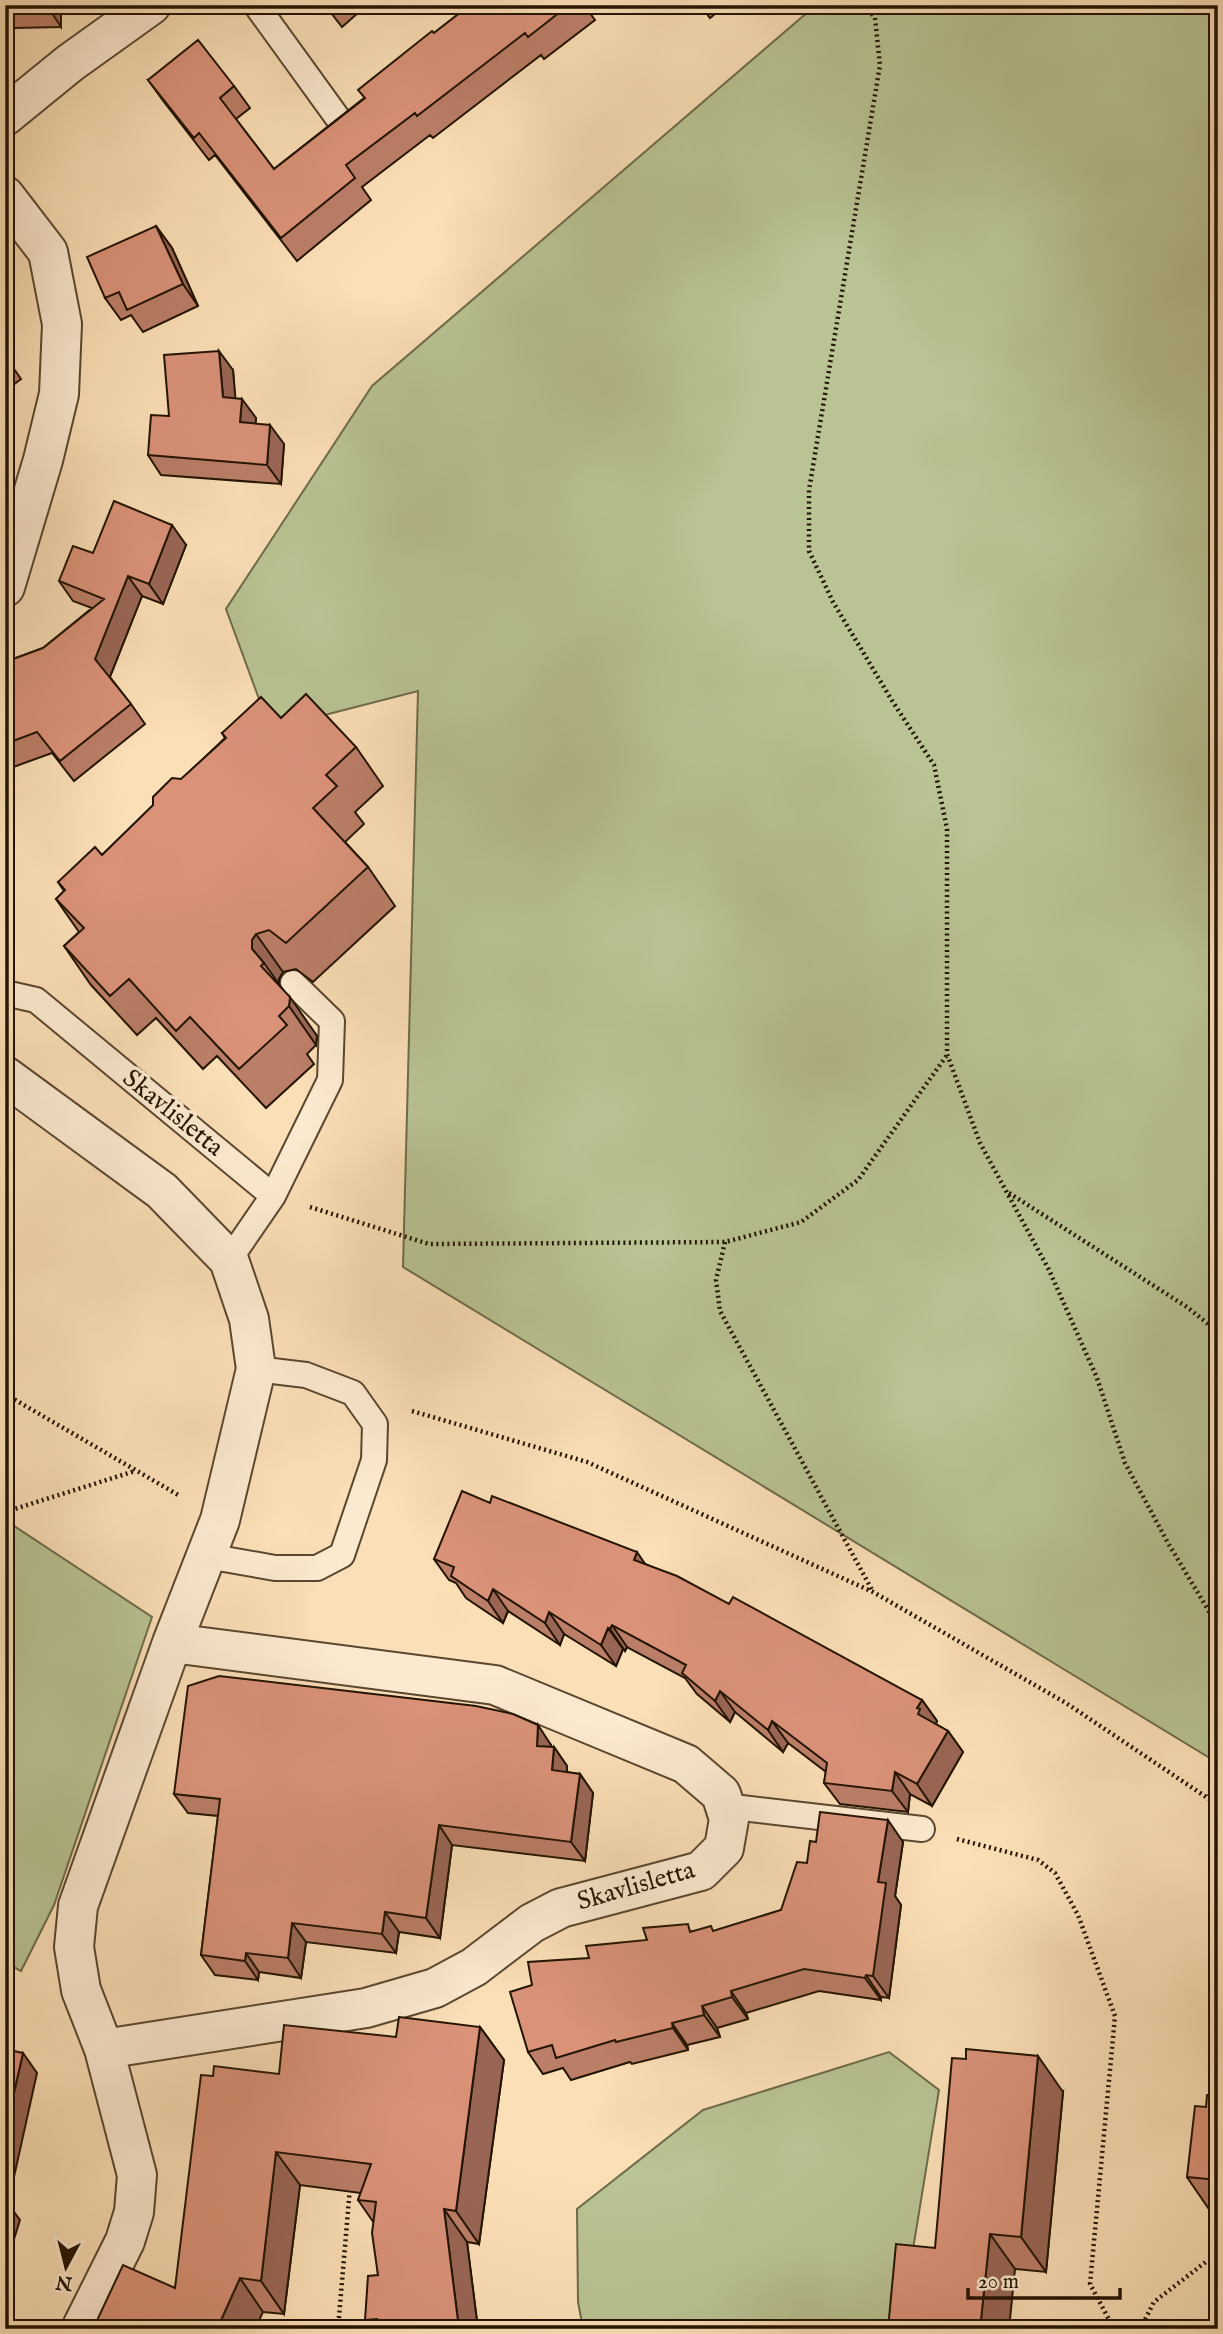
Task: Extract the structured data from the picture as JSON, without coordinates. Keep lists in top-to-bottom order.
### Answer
{
  "streets": {
    "street": ["Skavlisletta"]
  },
  "scale_bar": "20 m",
  "north": "bottom"
}
